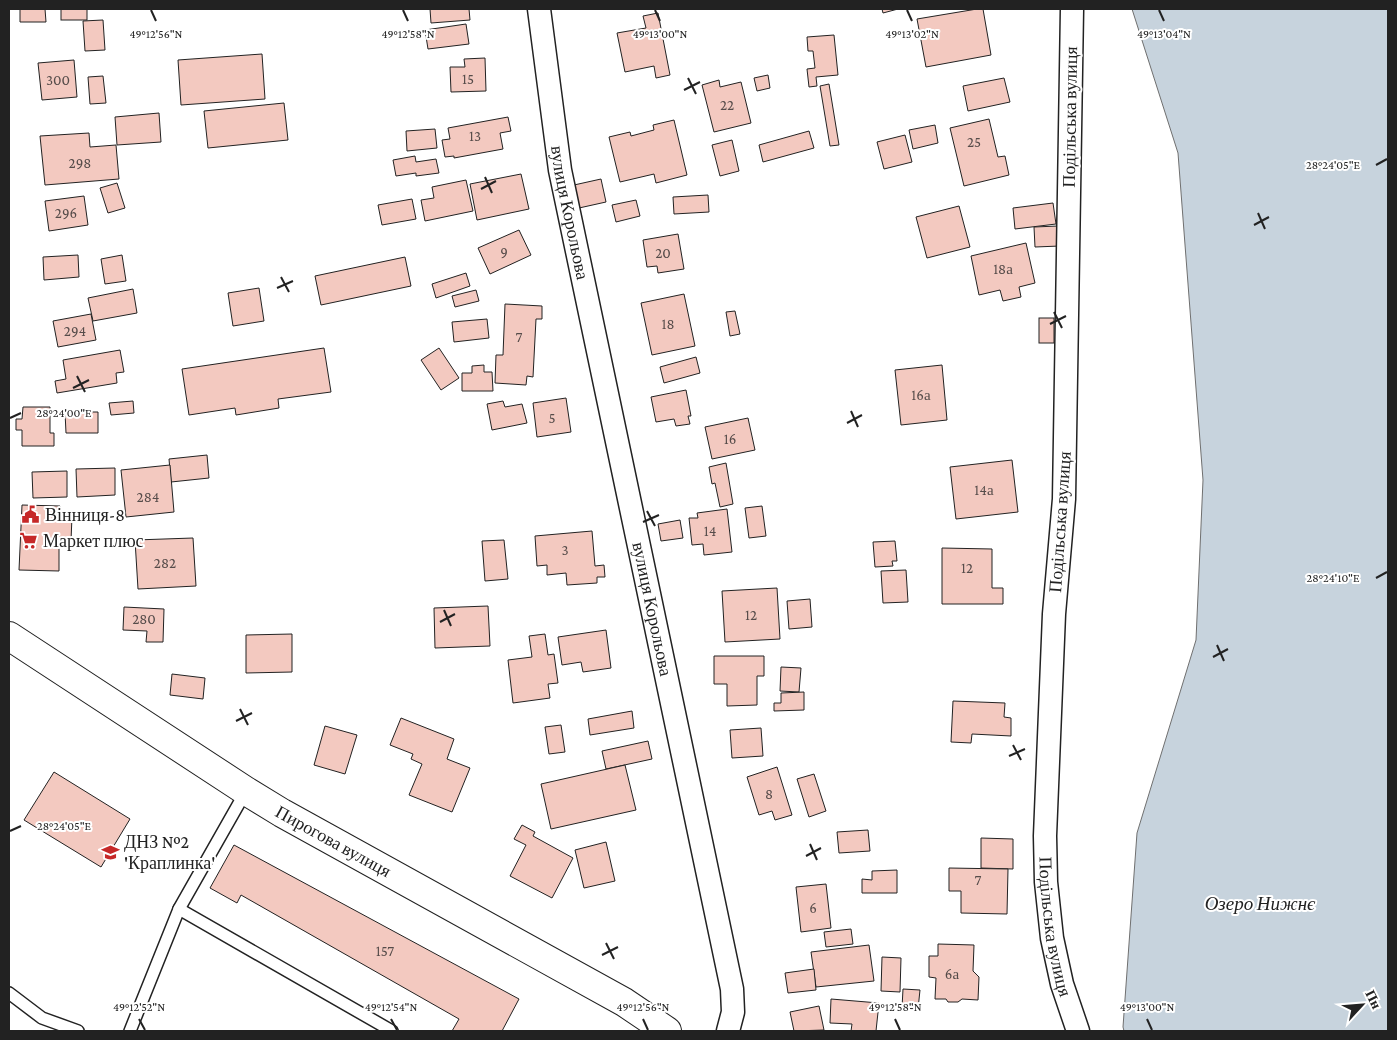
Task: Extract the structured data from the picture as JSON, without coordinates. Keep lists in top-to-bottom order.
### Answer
{
  "streets": {
    "street": ["Подільська вулиця", "вулиця Корольова", "Пирогова вулиця"]
  },
  "water": ["Озеро Нижнє"],
  "places": {
    "public building": ["Вінниця-8"],
    "supermarket": ["Маркет плюс"],
    "school or university": ["ДНЗ №2 'Краплинка'"]
  },
  "house_numbers": [
    "15",
    "300",
    "22",
    "13",
    "25",
    "298",
    "296",
    "9",
    "20",
    "18а",
    "18",
    "294",
    "7",
    "16а",
    "5",
    "16",
    "14а",
    "284",
    "14",
    "3",
    "282",
    "12",
    "12",
    "280",
    "8",
    "7",
    "6",
    "157",
    "6а"
  ],
  "north": "top right",
  "coordinates": [
    "49°12'56\"N",
    "49°12'58\"N",
    "49°13'00\"N",
    "49°13'02\"N",
    "49°13'04\"N",
    "28°24'05\"E",
    "28°24'00\"E",
    "28°24'10\"E",
    "49°12'52\"N",
    "49°12'54\"N"
  ]
}
